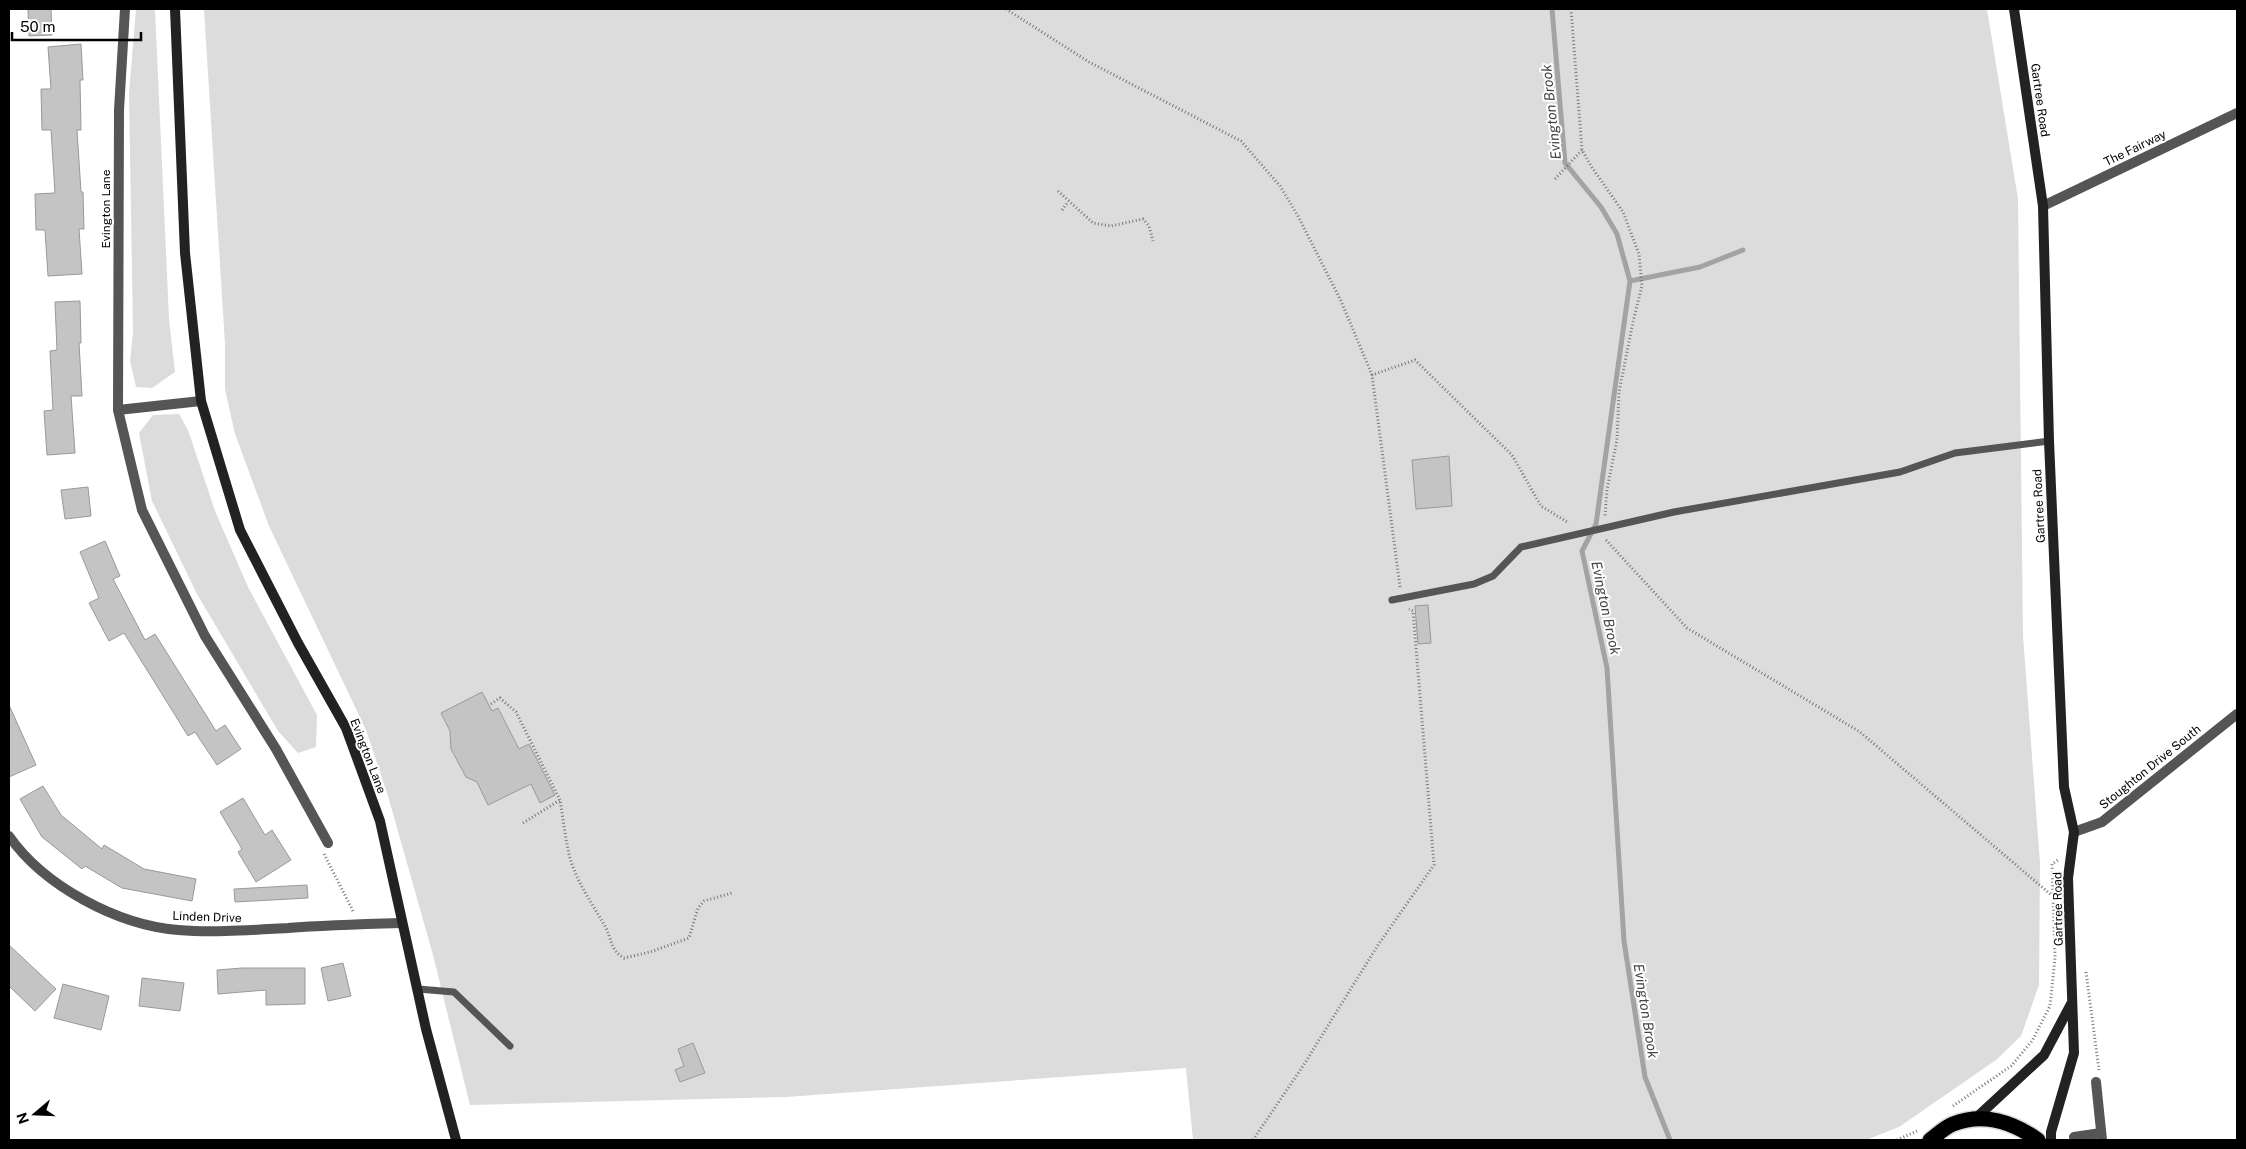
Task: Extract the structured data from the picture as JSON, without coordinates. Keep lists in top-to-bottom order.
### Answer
{
  "streets": {
    "main road": ["Gartree Road", "Evington Lane"],
    "street": ["The Fairway", "Stoughton Drive South", "Linden Drive"]
  },
  "crossings": [
    ["Gartree Road", "The Fairway"],
    ["Gartree Road", "Stoughton Drive South"],
    ["Evington Lane", "Linden Drive"]
  ],
  "water": ["Evington Brook"],
  "scale_bar": "50 m",
  "north": "left"
}
